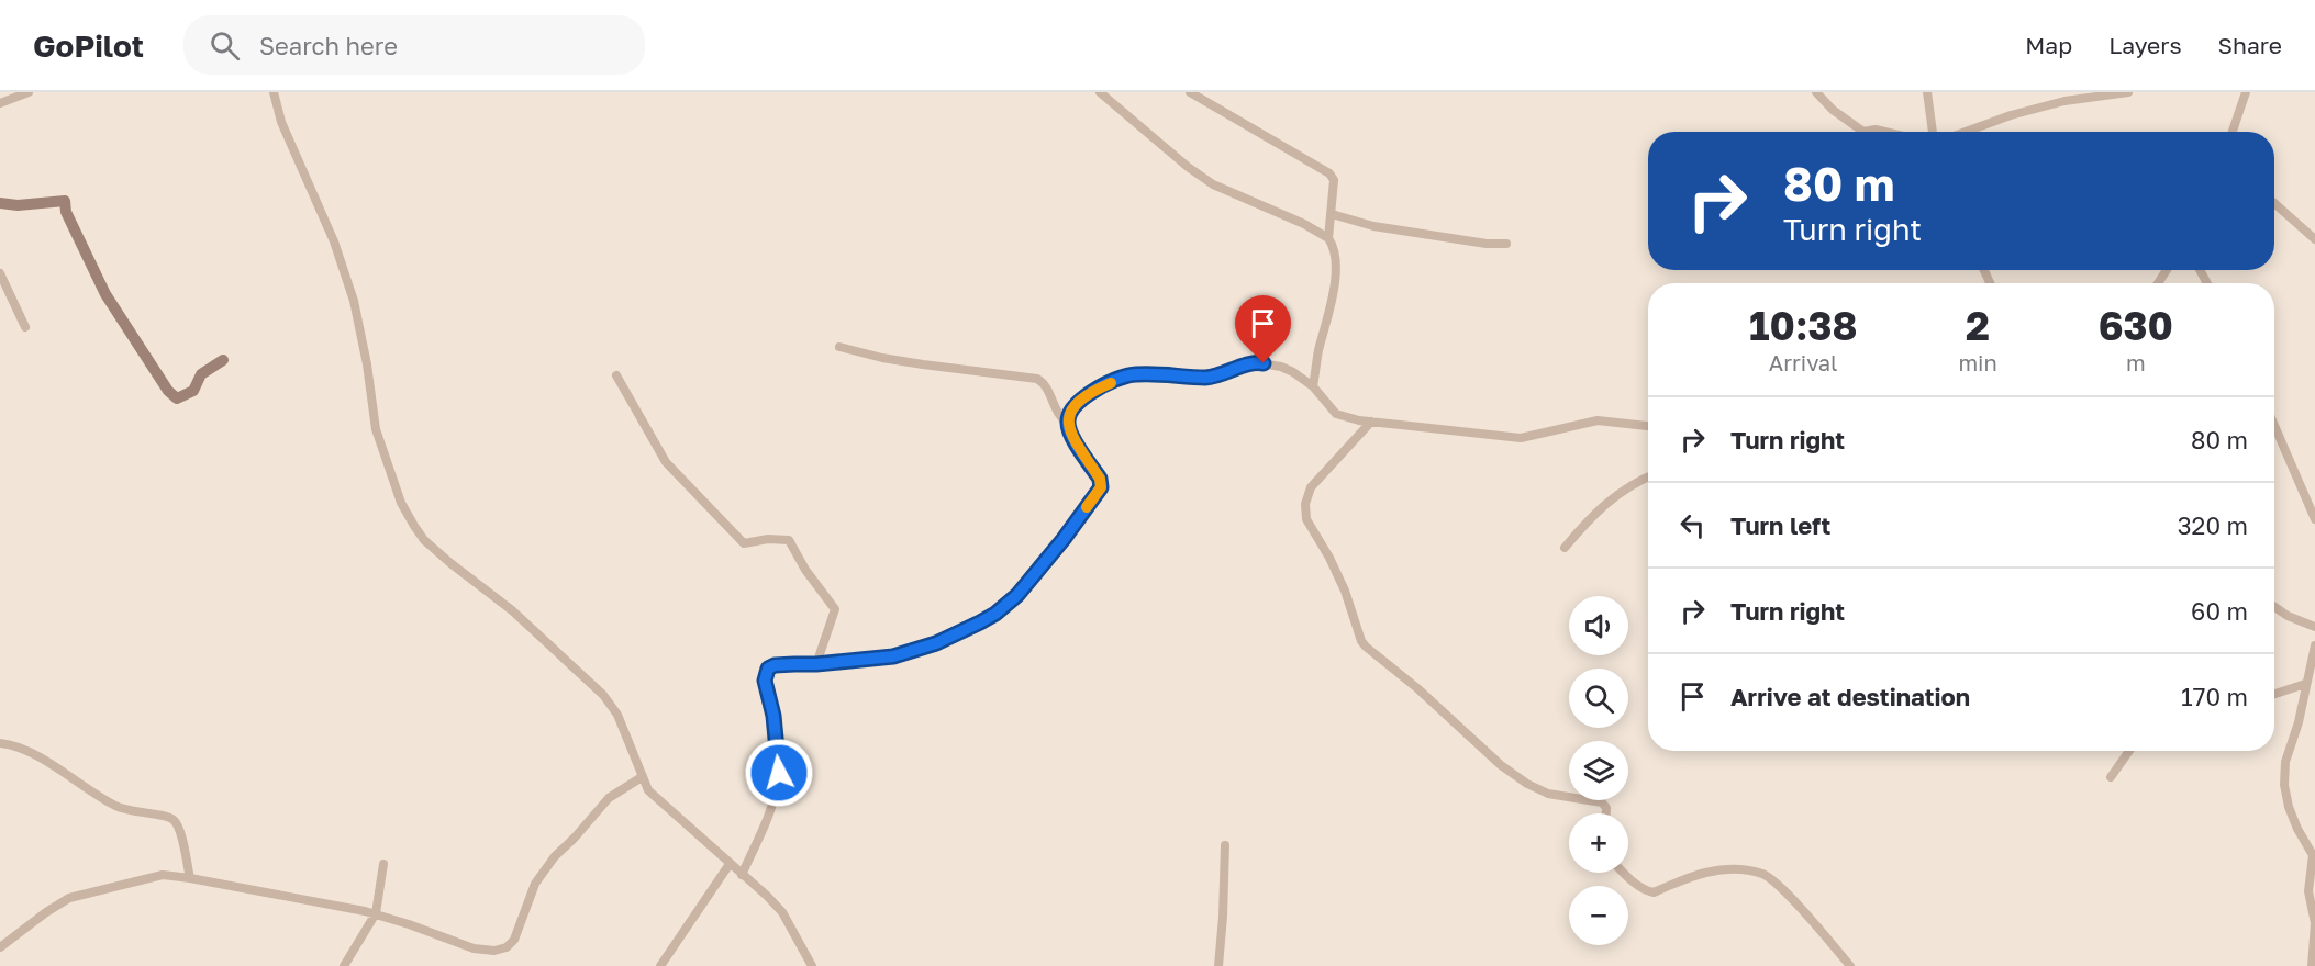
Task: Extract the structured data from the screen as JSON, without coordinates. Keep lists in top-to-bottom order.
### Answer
{
  "page": {
    "header": "GoPilot",
    "search": "Search here",
    "nav": ["Map", "Layers", "Share"],
    "turn": ["80 m", "Turn right"],
    "eta": [
      "10:38",
      "Arrival",
      "2",
      "min",
      "630",
      "m"
    ],
    "list": [
      {
        "name": "Turn right",
        "value": "80 m"
      },
      {
        "name": "Turn left",
        "value": "320 m"
      },
      {
        "name": "Turn right",
        "value": "60 m"
      },
      {
        "name": "Arrive at destination",
        "value": "170 m"
      }
    ],
    "map_buttons": ["+", "−"]
  }
}
